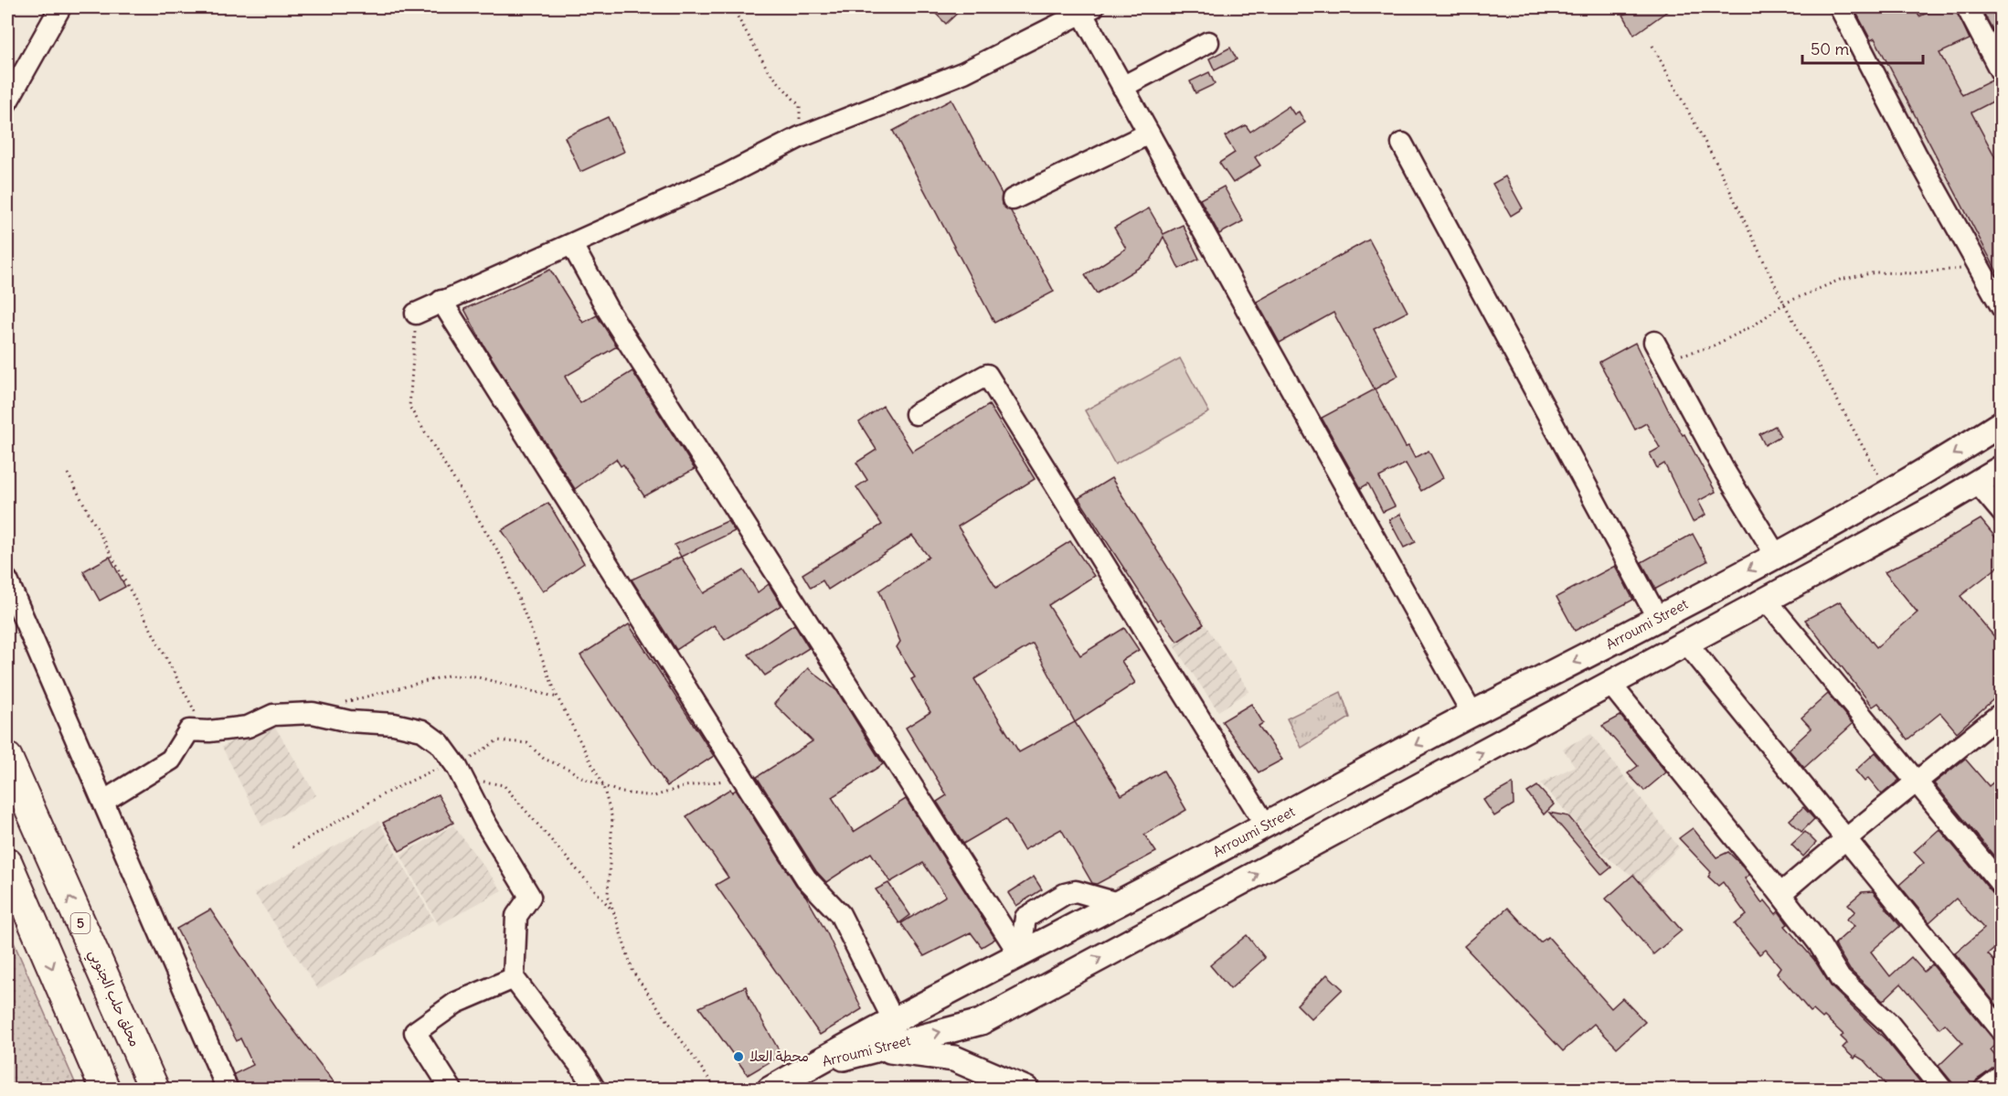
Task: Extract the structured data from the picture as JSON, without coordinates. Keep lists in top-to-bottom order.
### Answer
{
  "streets": {
    "highway": ["5", "محلق حلب الجنوبي"],
    "main road": ["Arroumi Street"]
  },
  "places": ["محطة العلا"],
  "scale_bar": "50 m"
}
